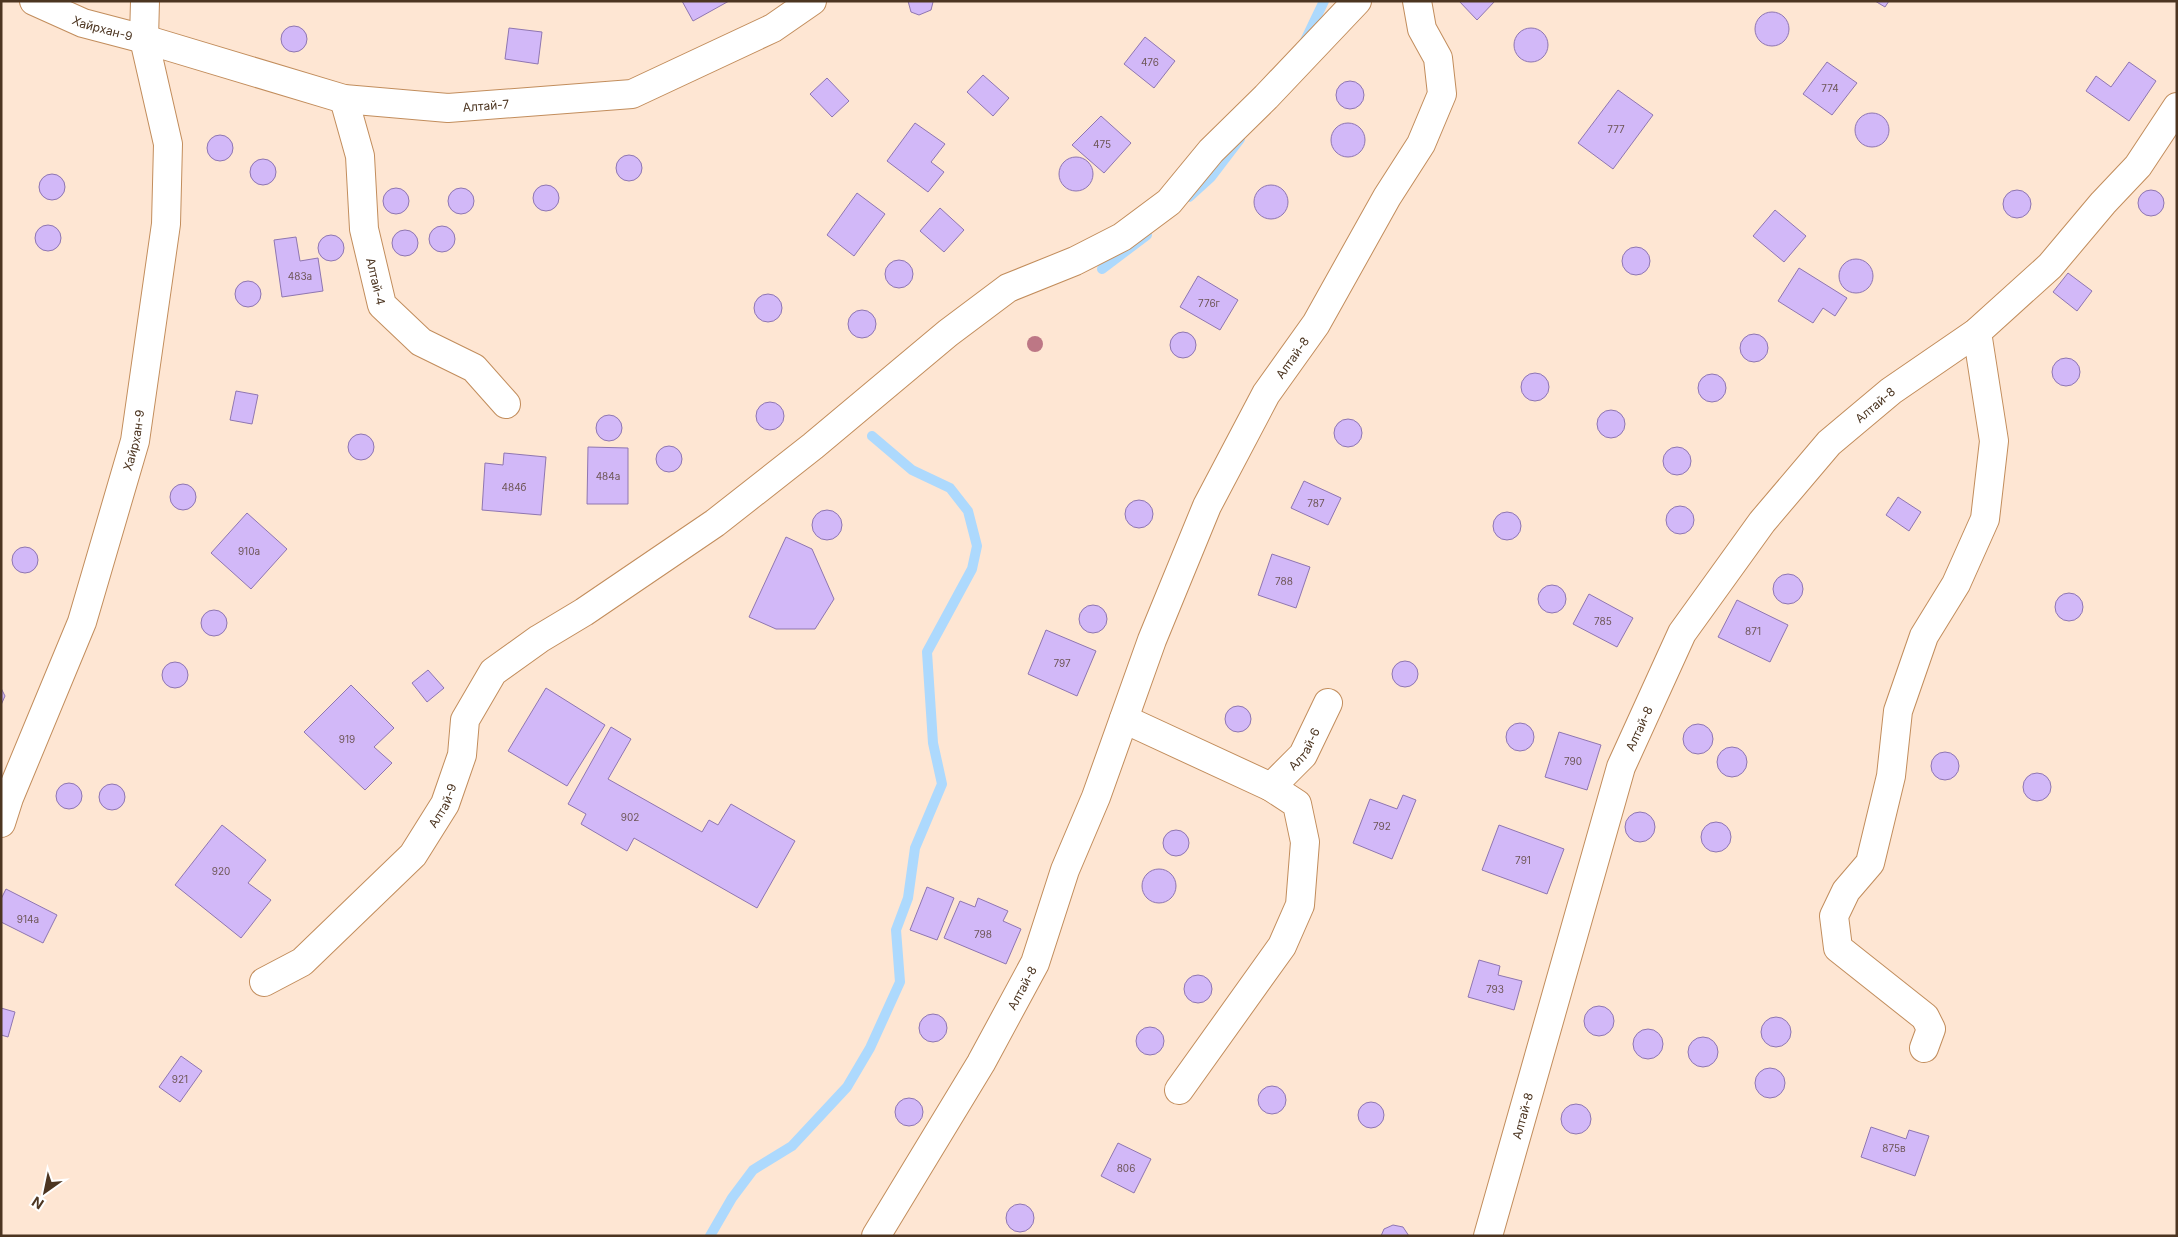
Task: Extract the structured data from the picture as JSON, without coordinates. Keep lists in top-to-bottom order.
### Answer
{
  "streets": {
    "street": [
      "Хайрхан-9",
      "Алтай-7",
      "Алтай-4",
      "Алтай-8",
      "Алтай-6",
      "Алтай-9"
    ]
  },
  "crossings": [
    ["Хайрхан-9", "Алтай-7"],
    ["Алтай-7", "Алтай-4"]
  ],
  "house_numbers": [
    "476",
    "774",
    "777",
    "475",
    "483а",
    "776г",
    "484а",
    "484б",
    "787",
    "910а",
    "788",
    "785",
    "871",
    "797",
    "919",
    "790",
    "902",
    "792",
    "791",
    "920",
    "914а",
    "798",
    "793",
    "921",
    "875в",
    "806"
  ],
  "north": "bottom left"
}
